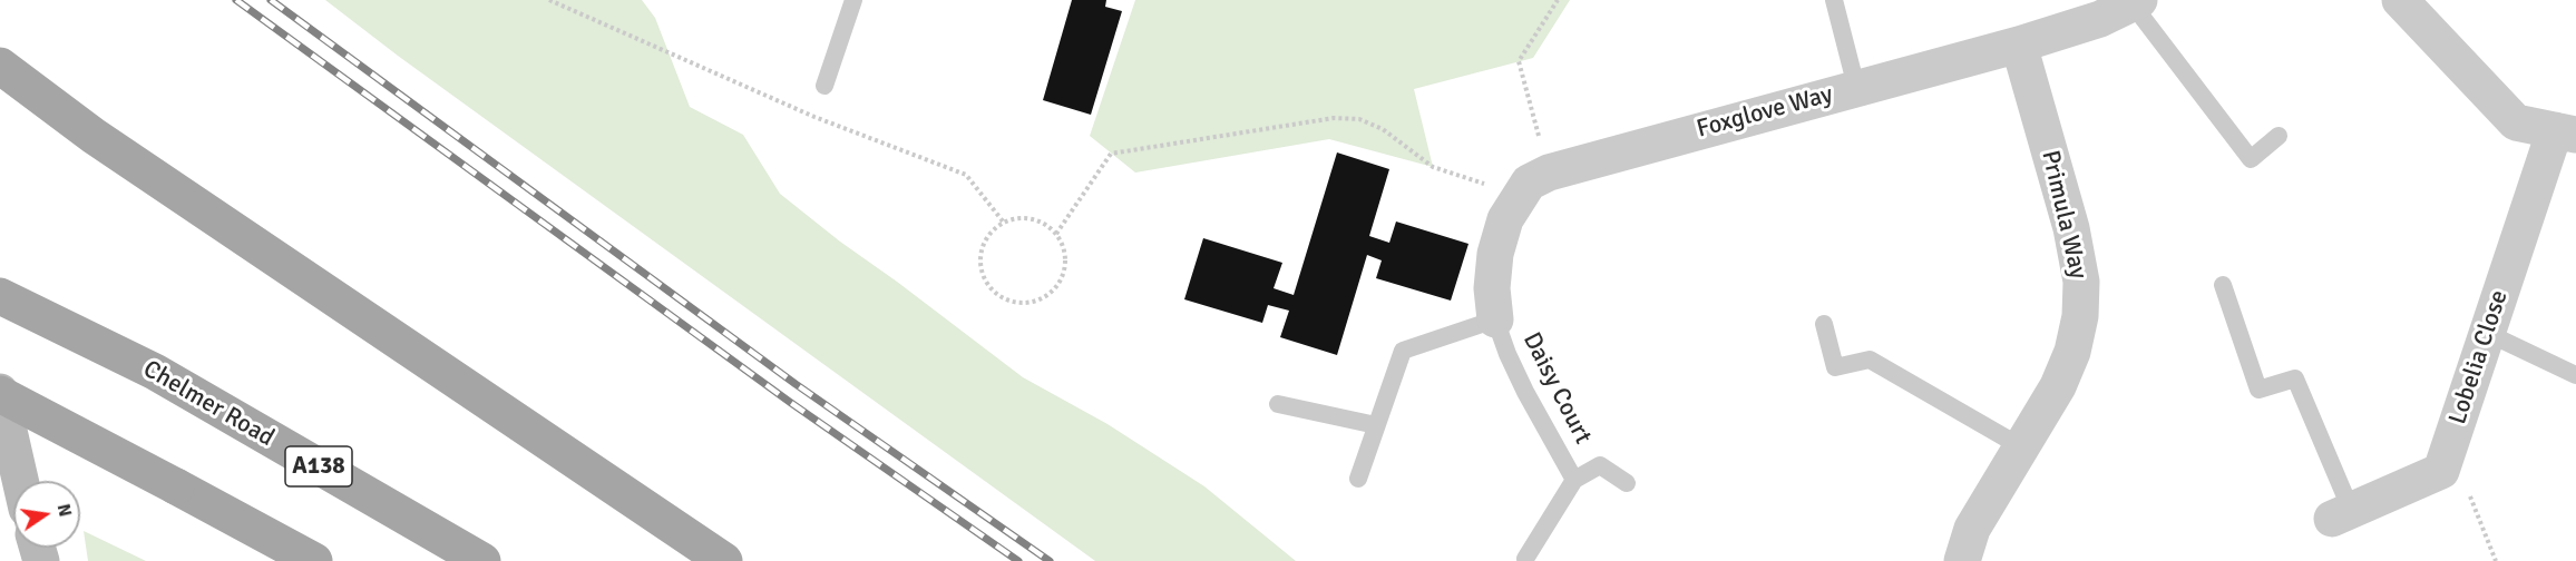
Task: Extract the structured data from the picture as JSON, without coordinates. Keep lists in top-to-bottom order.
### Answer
{
  "streets": {
    "main road": ["Chelmer Road", "A138"],
    "street": ["Foxglove Way", "Primula Way", "Lobelia Close"],
    "lane": ["Daisy Court"]
  },
  "crossings": [
    ["Foxglove Way", "Primula Way"],
    ["Foxglove Way", "Daisy Court"]
  ],
  "north": "right"
}
